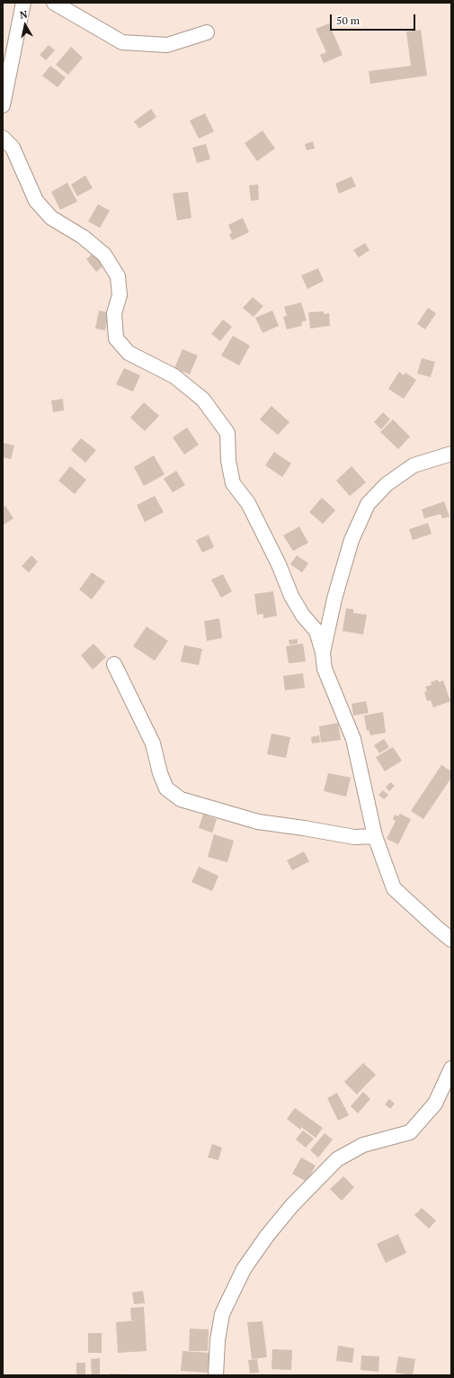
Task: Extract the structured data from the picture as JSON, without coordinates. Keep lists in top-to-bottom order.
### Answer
{
  "scale_bar": "50 m",
  "north": "top"
}
